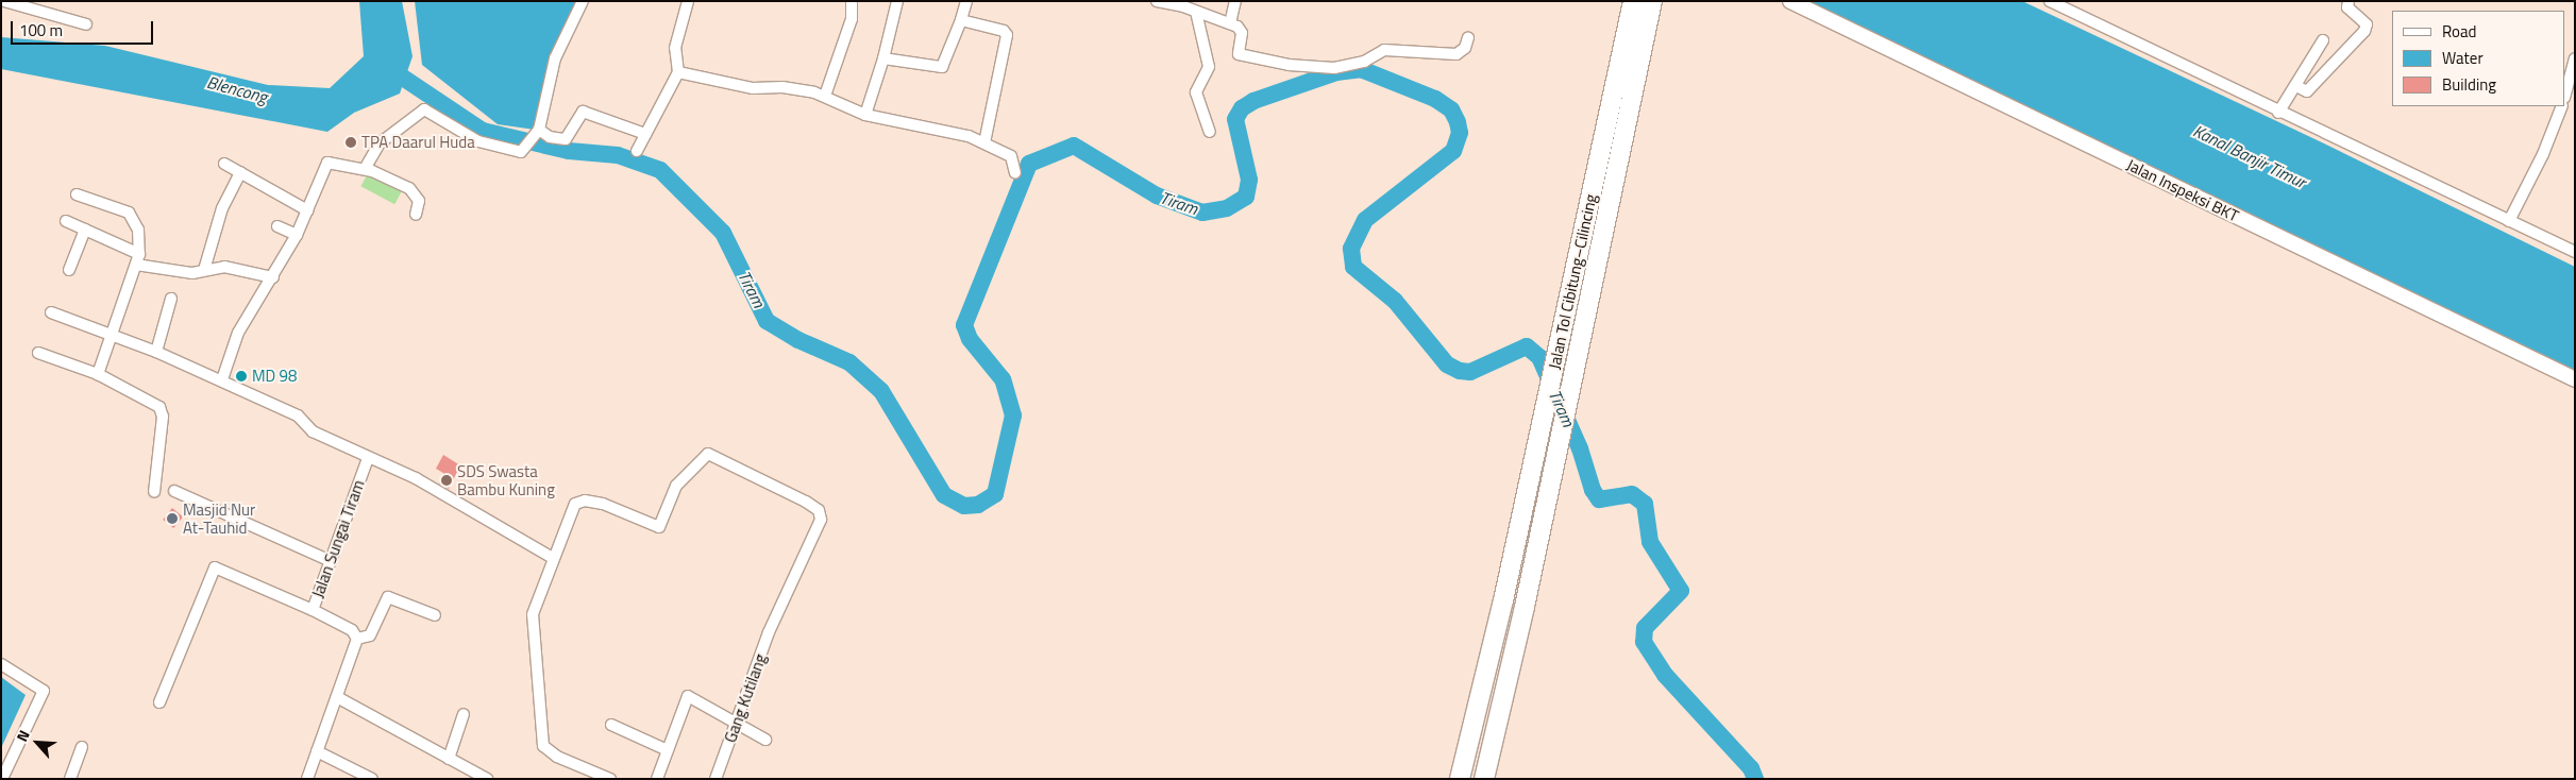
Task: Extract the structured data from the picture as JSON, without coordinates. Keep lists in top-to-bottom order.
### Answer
{
  "streets": {
    "highway": ["Jalan Tol Cibitung–Cilincing"],
    "street": ["Jalan Inspeksi BKT", "Jalan Sungai Tiram", "Gang Kutilang"]
  },
  "water": ["Blencong", "Kanal Banjir Timur", "Tiram"],
  "places": [
    "TPA Daarul Huda",
    "MD 98",
    "SDS Swasta Bambu Kuning",
    "Masjid Nur At-Tauhid"
  ],
  "legend": ["Road", "Water", "Building"],
  "scale_bar": "100 m",
  "north": "top left"
}
